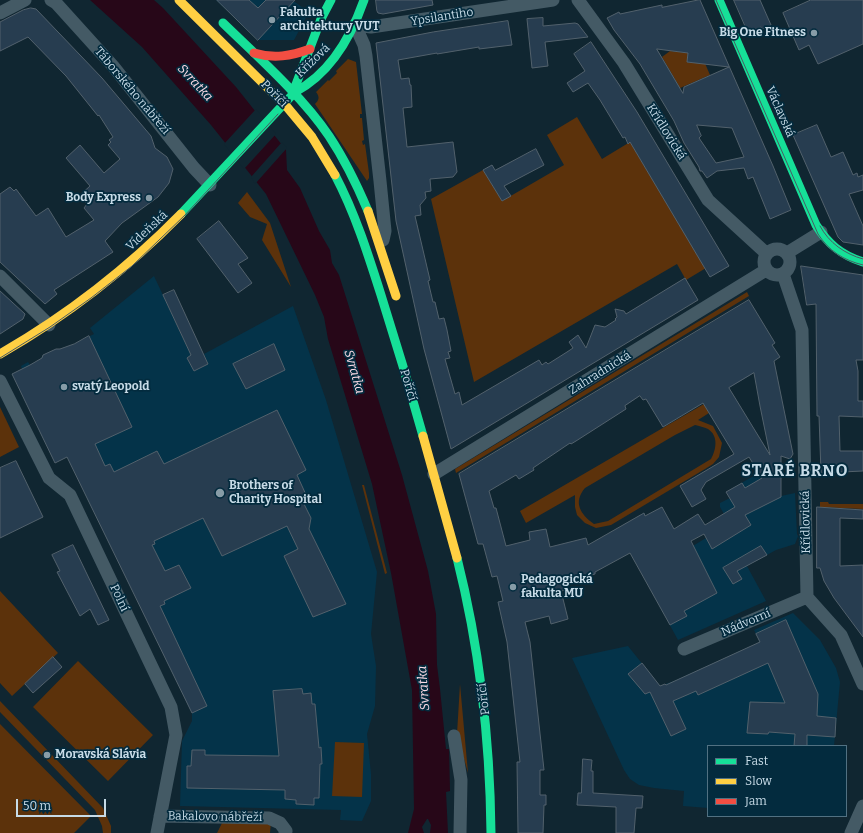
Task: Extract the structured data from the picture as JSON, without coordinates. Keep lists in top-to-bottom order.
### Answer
{
  "streets": {
    "main road": [
      "Křížová",
      "Poříčí",
      "Václavská",
      "Vídeňská"
    ],
    "street": [
      "Ypsilantiho",
      "Táborského nábřeží",
      "Křídlovická",
      "Zahradnická",
      "Polní",
      "Nádvorní",
      "Bakalovo nábřeží"
    ]
  },
  "crossings": [
    ["Ypsilantiho", "Křížová"],
    ["Ypsilantiho", "Poříčí"],
    ["Křížová", "Poříčí"],
    ["Křížová", "Vídeňská"],
    ["Táborského nábřeží", "Vídeňská"],
    ["Poříčí", "Vídeňská"],
    ["Poříčí", "Zahradnická"],
    ["Křídlovická", "Zahradnická"],
    ["Křídlovická", "Nádvorní"],
    ["Polní", "Bakalovo nábřeží"]
  ],
  "districts": ["STARÉ BRNO"],
  "water": ["Svratka"],
  "places": [
    "Fakulta architektury VUT",
    "Big One Fitness",
    "Body Express",
    "svatý Leopold",
    "Brothers of Charity Hospital",
    "Pedagogická fakulta MU",
    "Moravská Slávia"
  ],
  "legend": ["Fast", "Slow", "Jam"],
  "scale_bar": "50 m"
}
